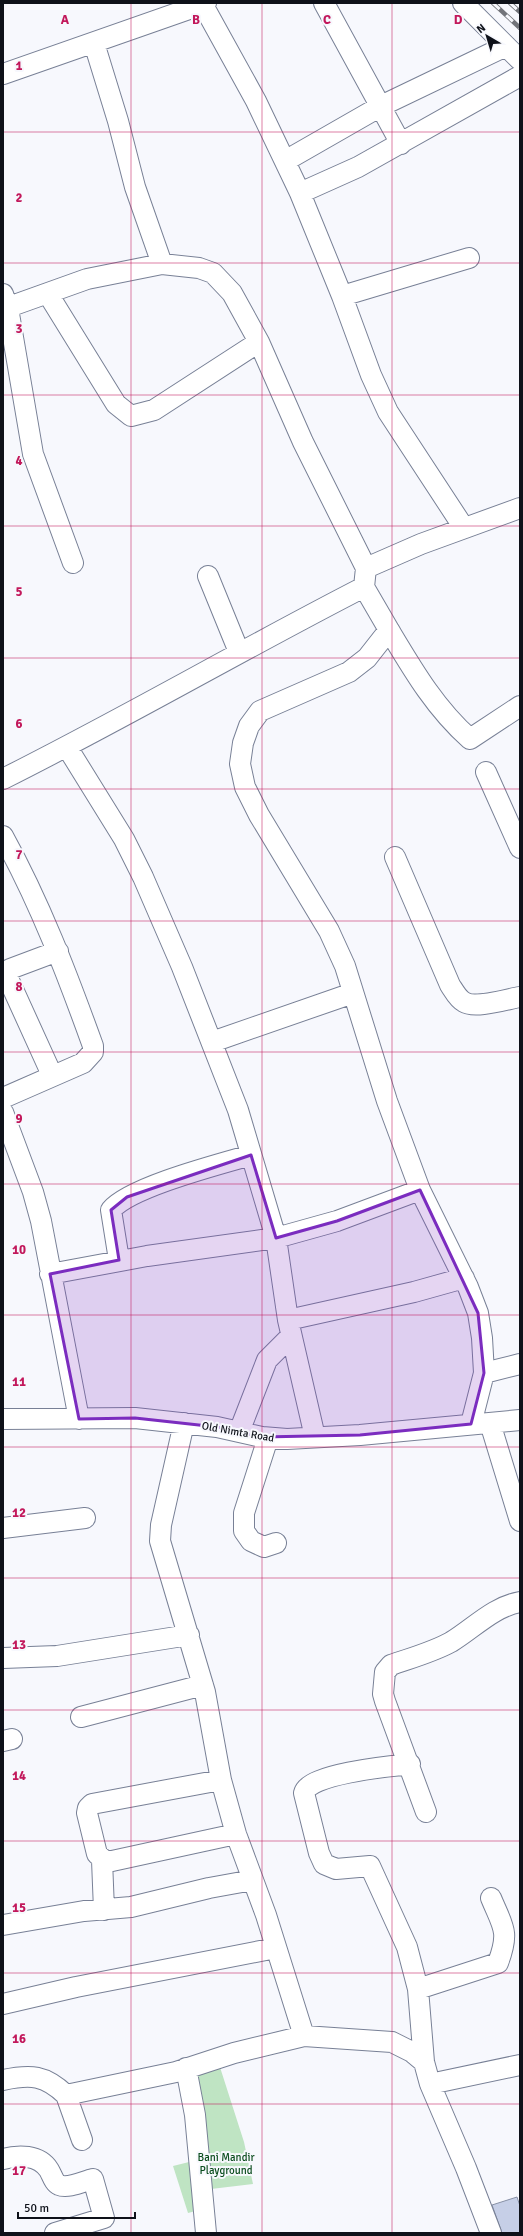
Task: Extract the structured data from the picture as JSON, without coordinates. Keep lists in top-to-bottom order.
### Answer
{
  "streets": {
    "street": ["Old Nimta Road"]
  },
  "parks": ["Bani Mandir Playground"],
  "scale_bar": "50 m",
  "north": "top left",
  "grid": {
    "columns": [
      "A",
      "B",
      "C",
      "D"
    ],
    "rows": [
      "1",
      "2",
      "3",
      "4",
      "5",
      "6",
      "7",
      "8",
      "9",
      "10",
      "11",
      "12",
      "13",
      "14",
      "15",
      "16",
      "17"
    ]
  }
}
